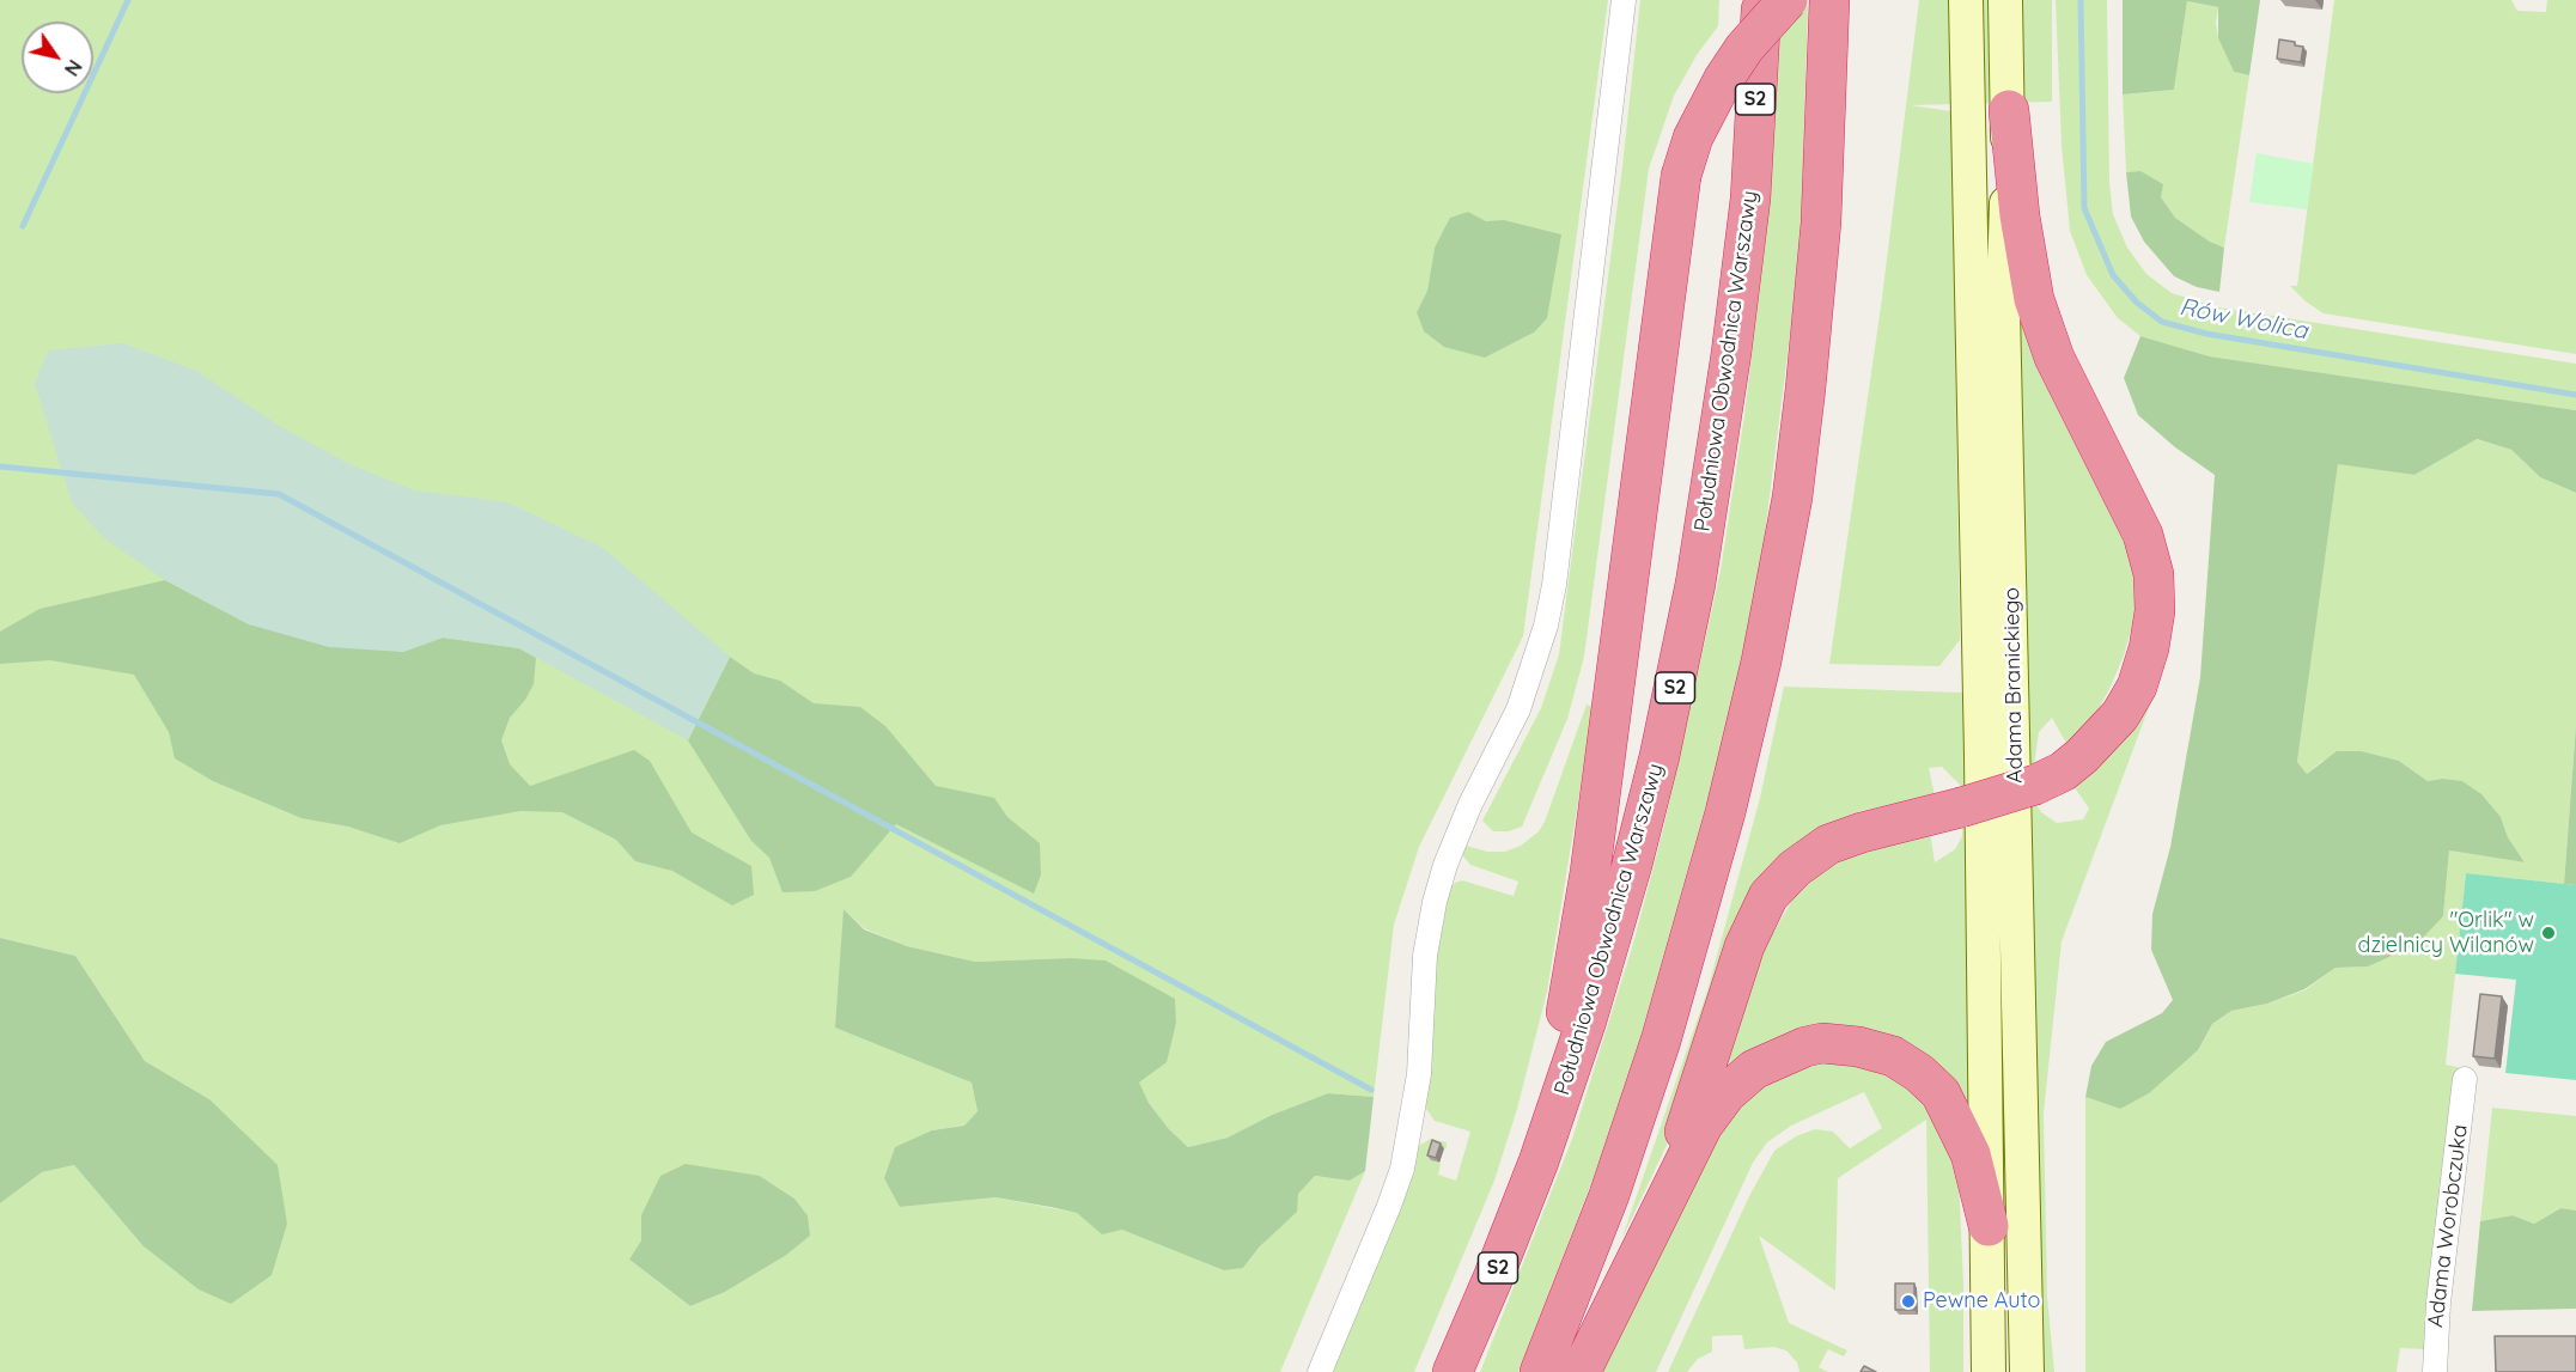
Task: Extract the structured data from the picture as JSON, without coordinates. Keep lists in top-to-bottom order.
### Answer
{
  "streets": {
    "highway": ["S2", "Południowa Obwodnica Warszawy"],
    "main road": ["Adama Branickiego"],
    "street": ["Adama Worobczuka"]
  },
  "water": ["Rów Wolica"],
  "places": ["\"Orlik\" w dzielnicy Wilanów", "Pewne Auto"],
  "north": "bottom right"
}
